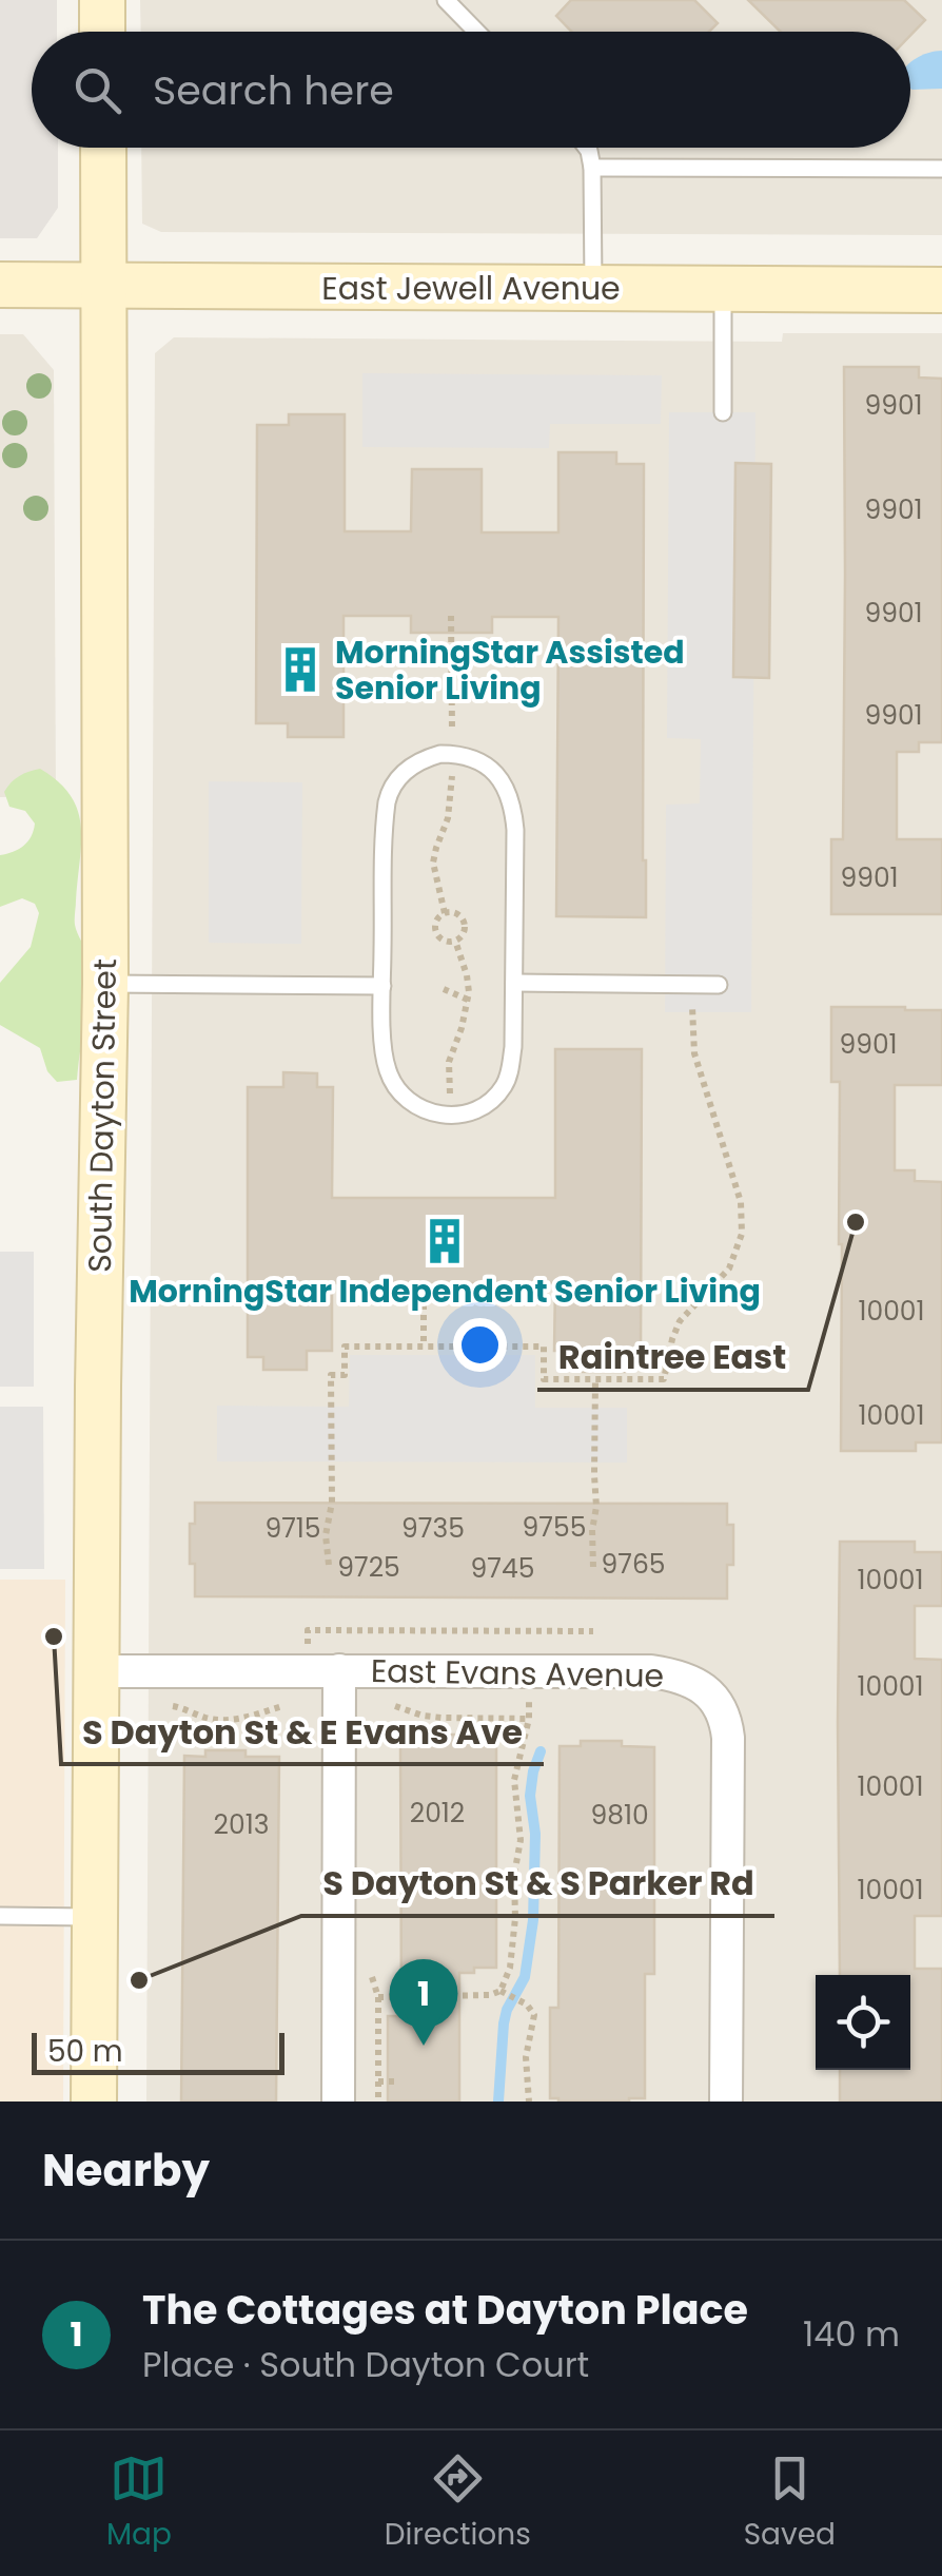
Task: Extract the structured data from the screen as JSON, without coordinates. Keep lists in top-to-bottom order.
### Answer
{
  "streets": {
    "street": ["East Jewell Avenue", "South Dayton Street", "East Evans Avenue"]
  },
  "crossings": [
    ["East Jewell Avenue", "South Dayton Street"],
    ["South Dayton Street", "East Evans Avenue"]
  ],
  "places": {
    "building": ["MorningStar Assisted Senior Living", "MorningStar Independent Senior Living"],
    "other": ["Raintree East", "S Dayton St & E Evans Ave", "S Dayton St & S Parker Rd"]
  },
  "house_numbers": [
    "9901",
    "9901",
    "9901",
    "9901",
    "9901",
    "9901",
    "10001",
    "10001",
    "9755",
    "9715",
    "9735",
    "9765",
    "9725",
    "9745",
    "10001",
    "10001",
    "10001",
    "2012",
    "9810",
    "2013",
    "10001"
  ],
  "scale_bar": "50 m",
  "page": {
    "search": "Search here",
    "pins": "1",
    "scale": "50 m",
    "heading": "Nearby",
    "list": [
      {
        "mark": "1",
        "name": "The Cottages at Dayton Place",
        "note": "Place · South Dayton Court",
        "value": "140 m"
      }
    ],
    "nav": ["Map", "Directions", "Saved"]
  }
}
